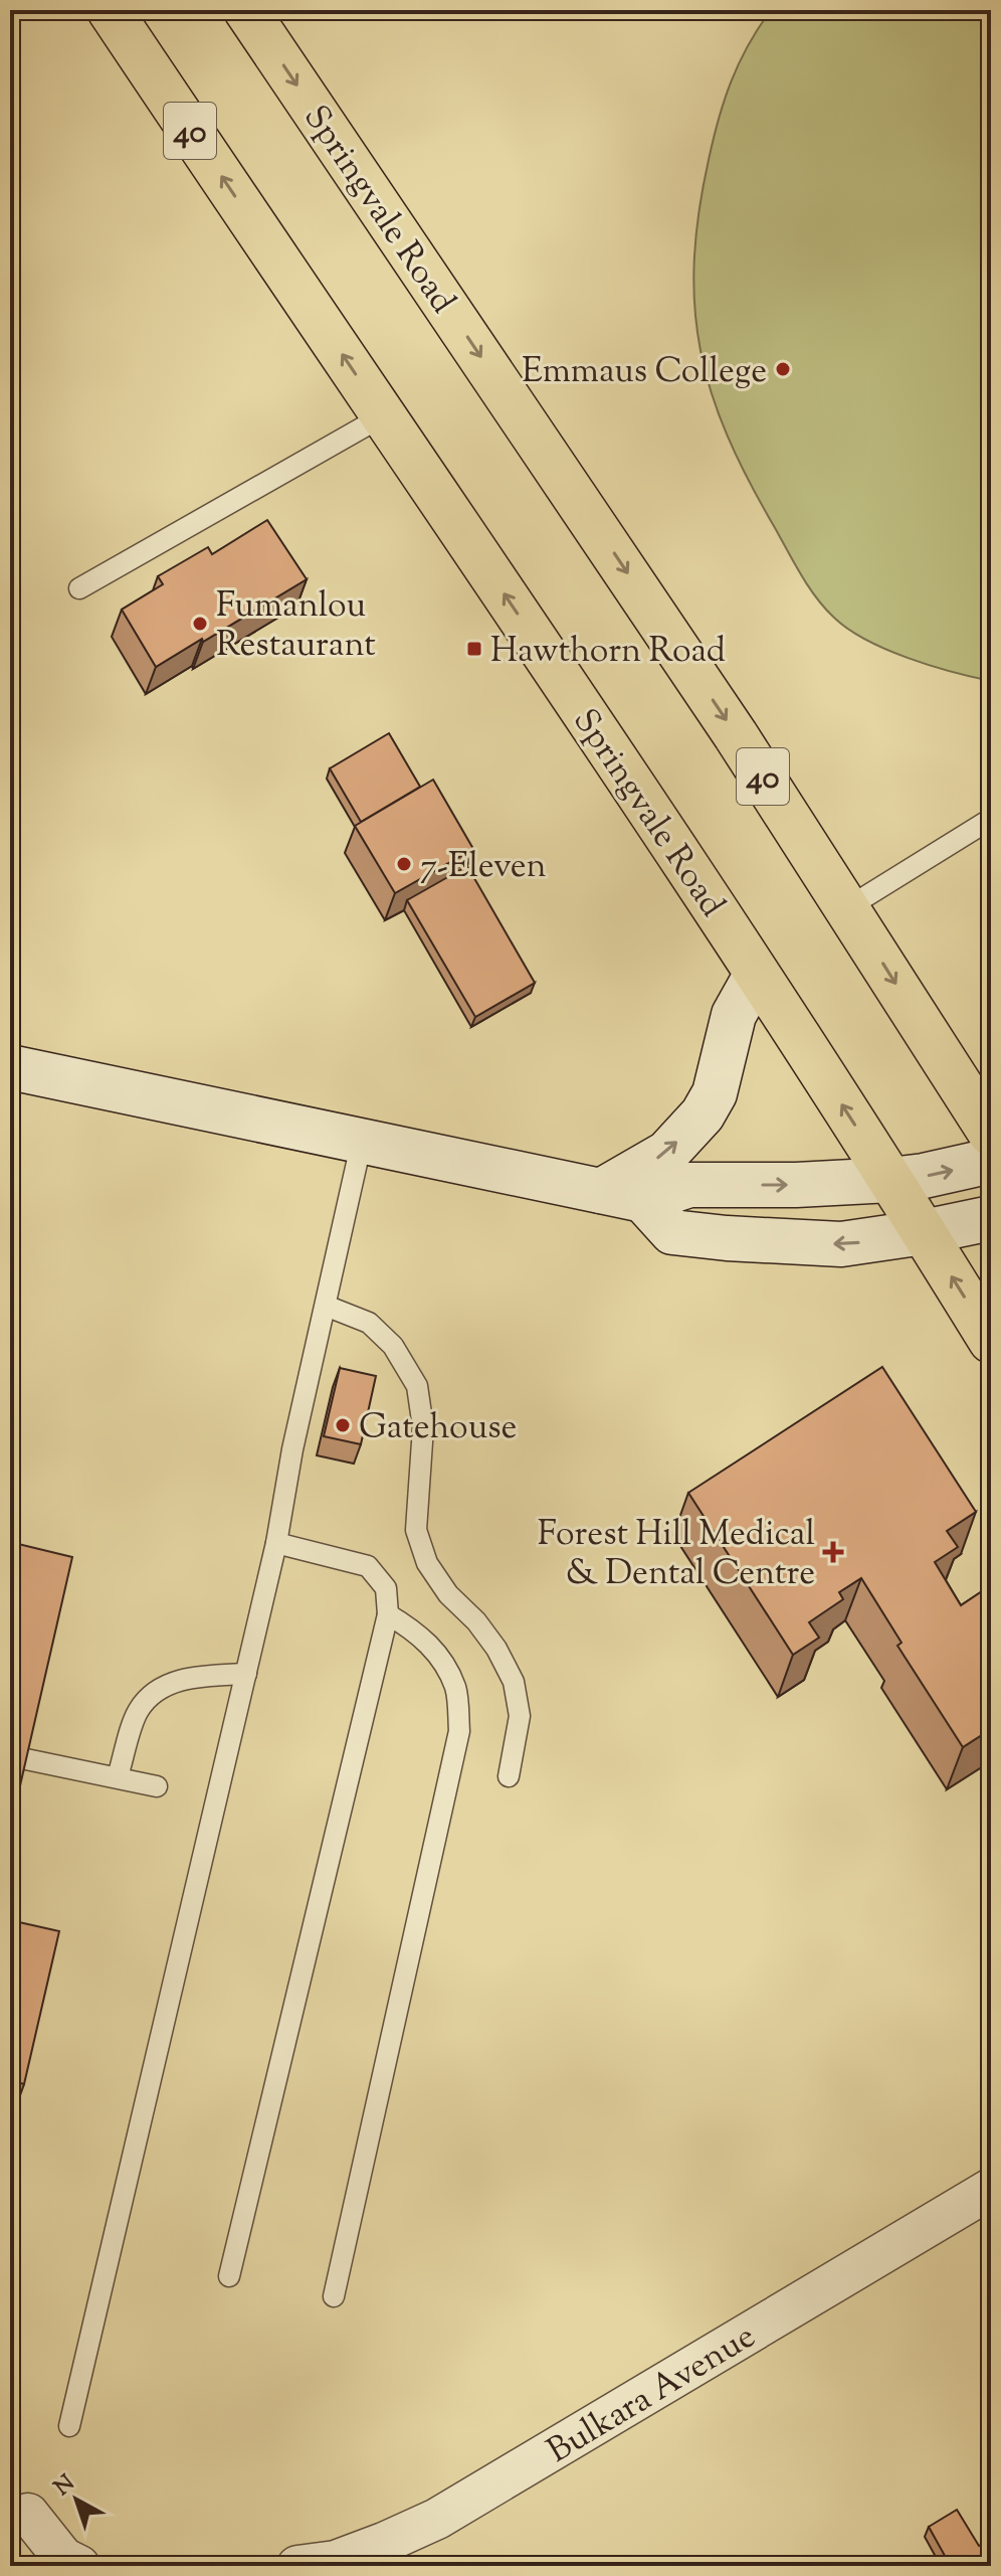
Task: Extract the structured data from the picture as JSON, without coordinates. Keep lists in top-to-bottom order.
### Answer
{
  "streets": {
    "highway": ["40", "Springvale Road"],
    "street": ["Bulkara Avenue"]
  },
  "places": {
    "other": [
      "Emmaus College",
      "Fumanlou Restaurant",
      "7-Eleven",
      "Gatehouse"
    ],
    "transit": ["Hawthorn Road"],
    "health": ["Forest Hill Medical & Dental Centre"]
  },
  "north": "top left"
}
